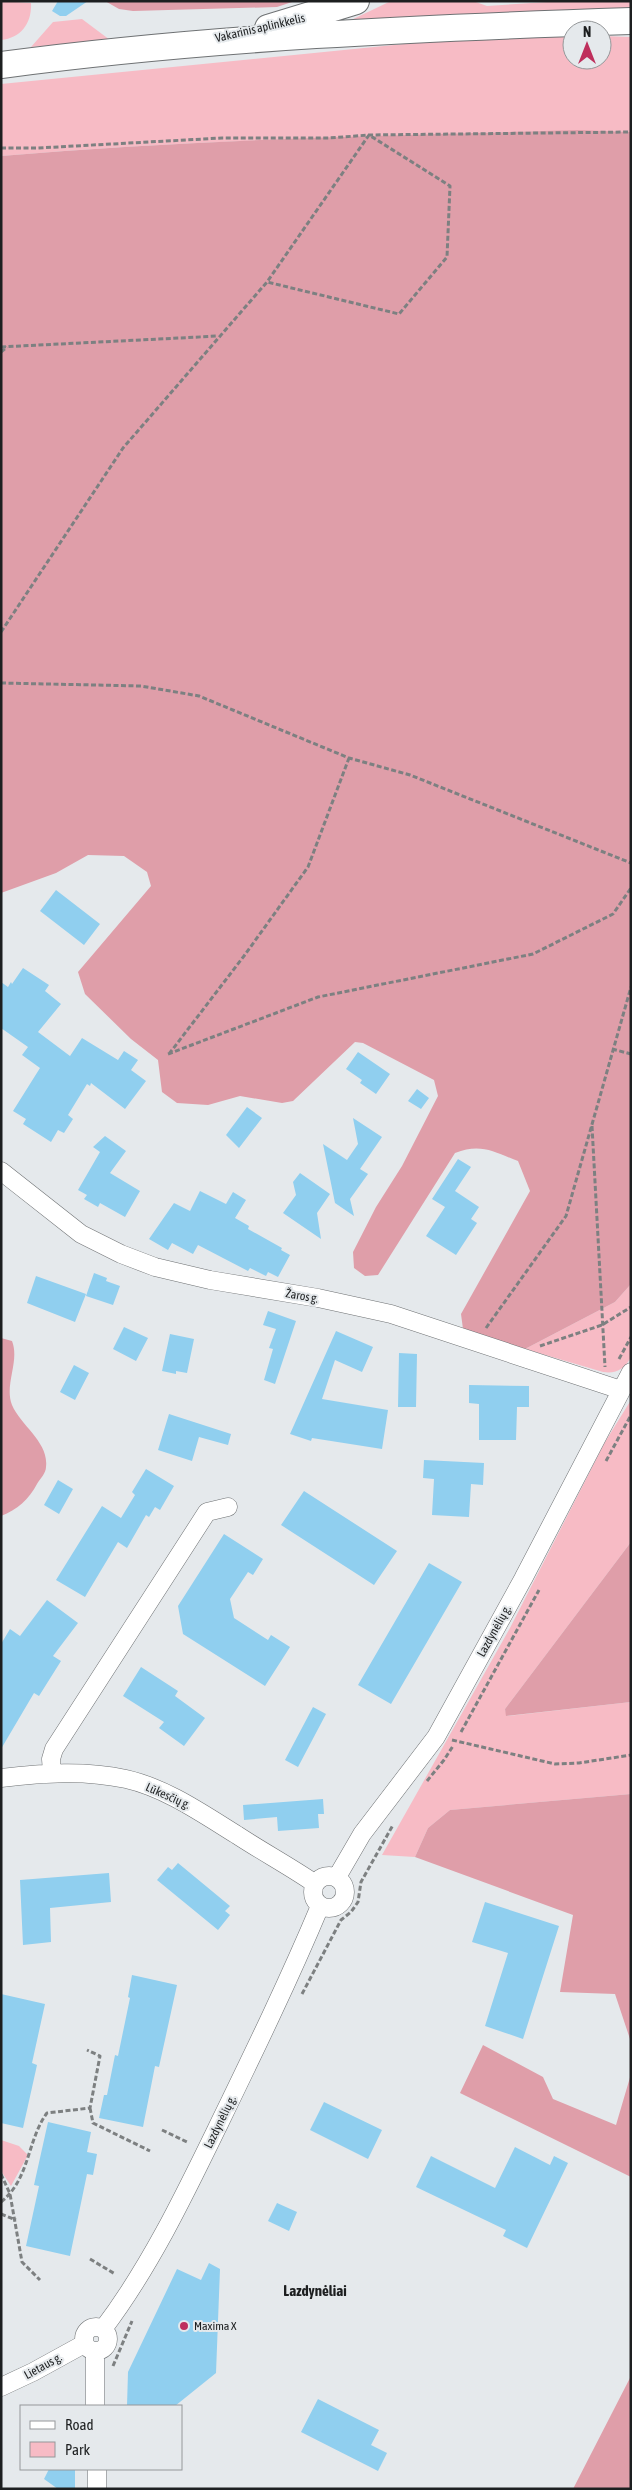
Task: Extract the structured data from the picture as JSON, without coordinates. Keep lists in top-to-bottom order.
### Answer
{
  "streets": {
    "highway": ["Vakarinis aplinkkelis"],
    "street": [
      "Žaros g.",
      "Lazdynėlių g.",
      "Lūkesčių g.",
      "Lietaus g."
    ]
  },
  "crossings": [
    ["Žaros g.", "Lazdynėlių g."],
    ["Lazdynėlių g.", "Lūkesčių g."],
    ["Lazdynėlių g.", "Lietaus g."]
  ],
  "districts": ["Lazdynėliai"],
  "places": ["Maxima X"],
  "legend": ["Road", "Park"],
  "north": "top"
}
